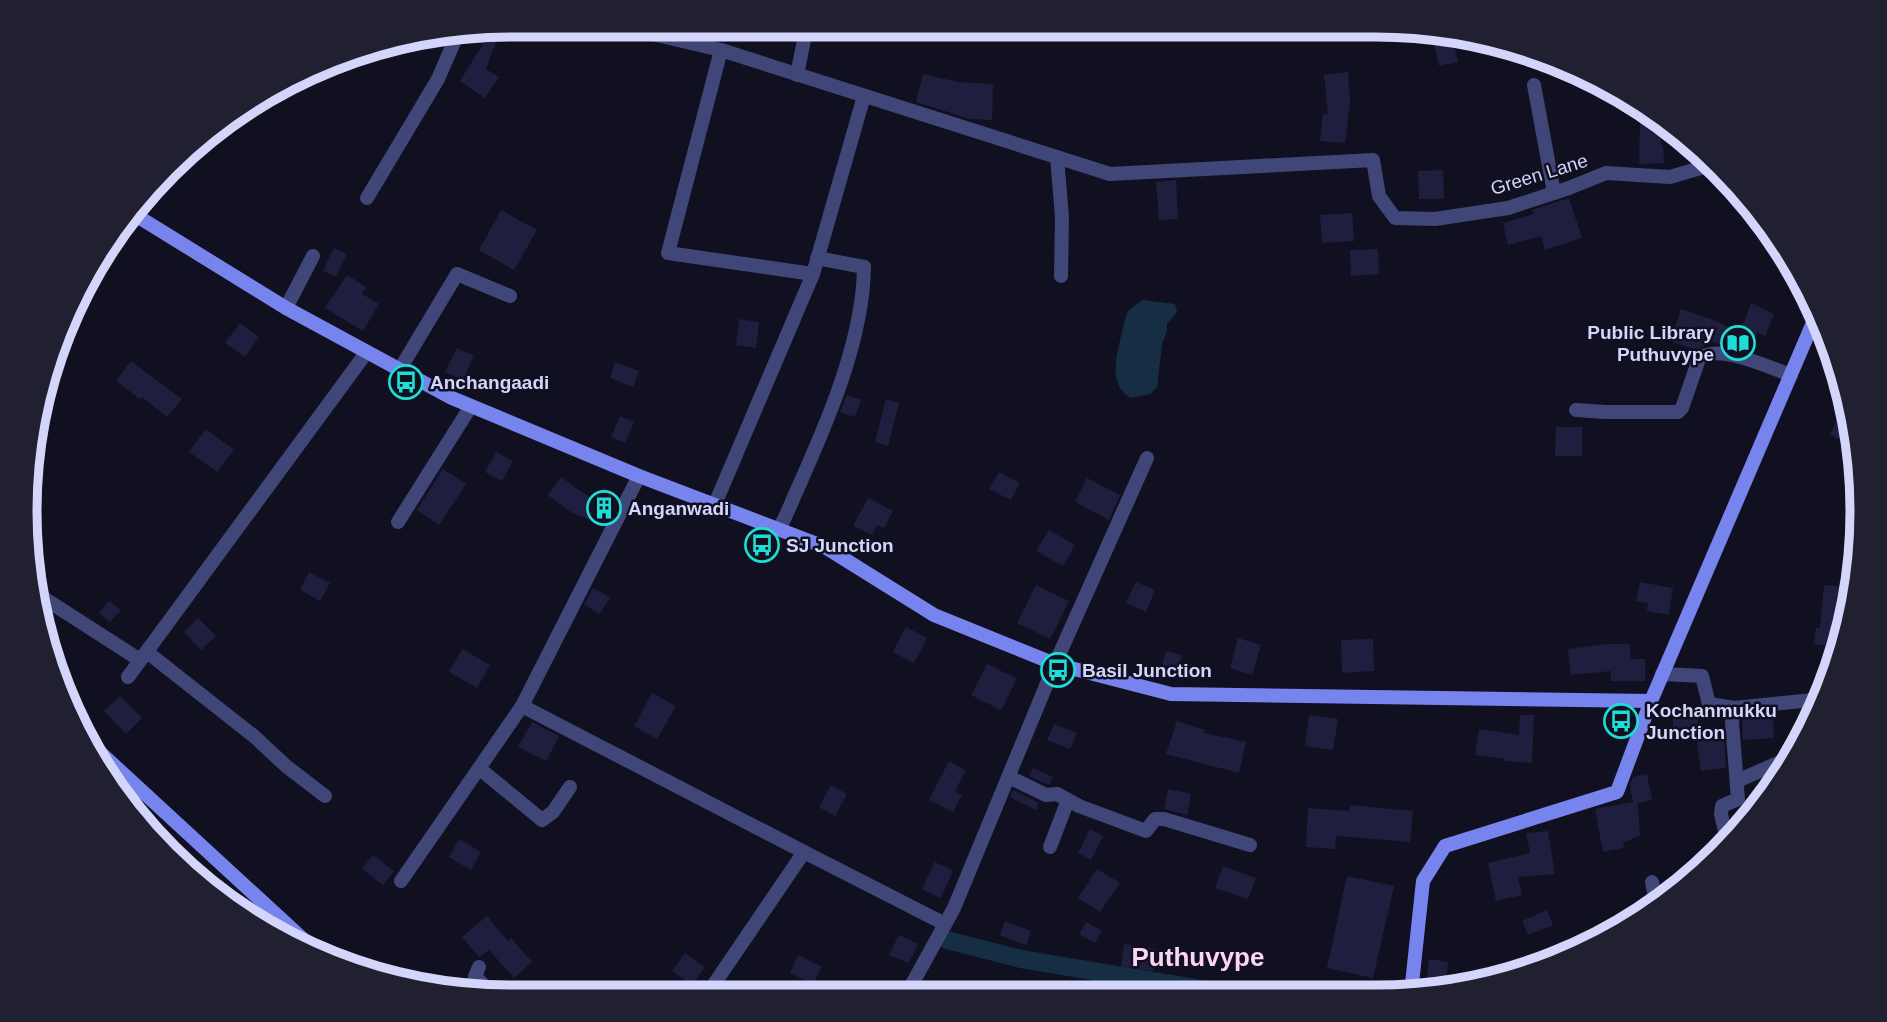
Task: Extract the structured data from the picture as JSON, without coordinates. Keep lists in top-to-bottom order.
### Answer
{
  "streets": {
    "street": ["Green Lane"]
  },
  "districts": ["Puthuvype"],
  "places": {
    "library": ["Public Library Puthuvype"],
    "bus stop": [
      "Anchangaadi",
      "SJ Junction",
      "Basil Junction",
      "Kochanmukku Junction"
    ],
    "building": ["Anganwadi"]
  }
}
